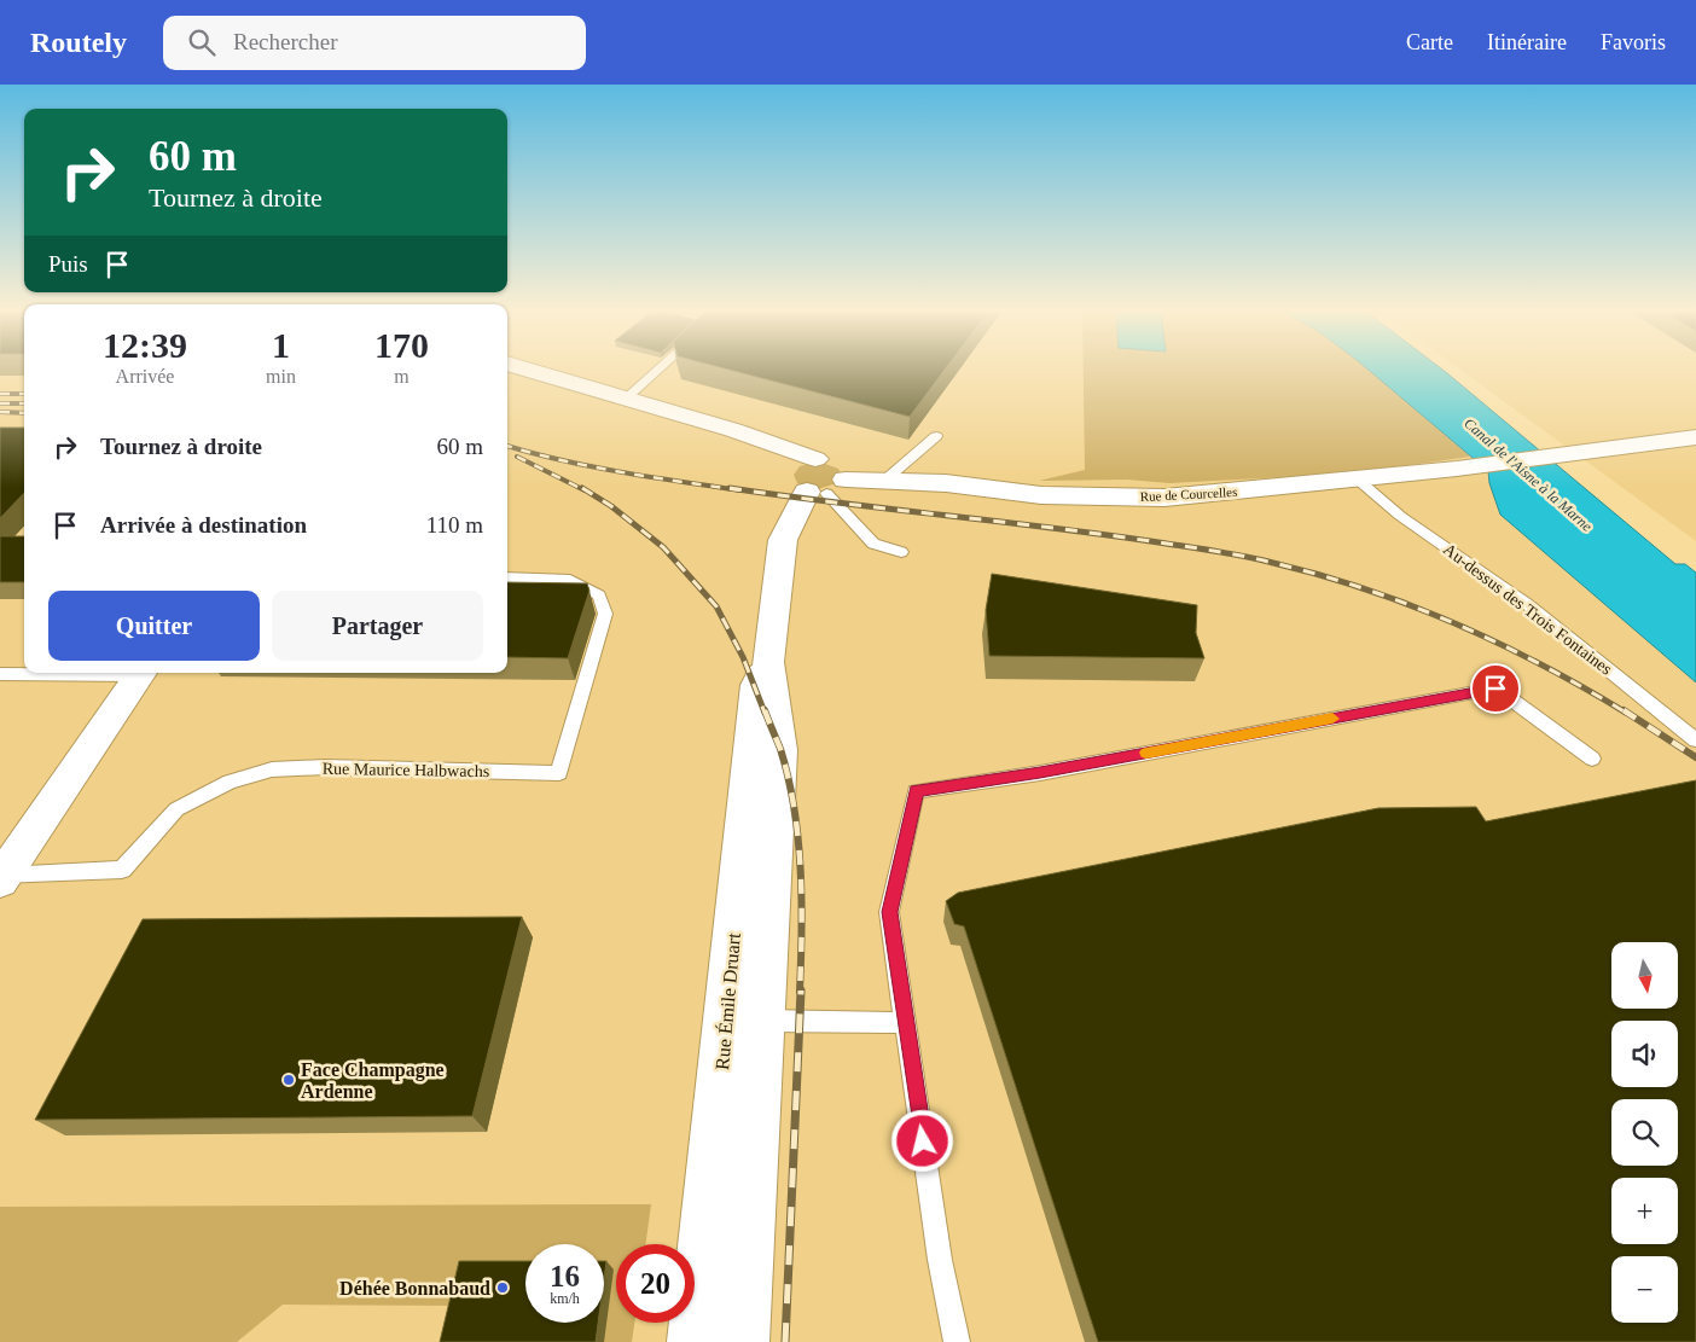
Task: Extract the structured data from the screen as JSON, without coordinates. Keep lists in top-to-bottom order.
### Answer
{
  "streets": {
    "street": ["Rue de Courcelles", "Rue Maurice Halbwachs", "Rue Émile Druart"],
    "lane": ["Au-dessus des Trois Fontaines"]
  },
  "crossings": [
    ["Rue de Courcelles", "Au-dessus des Trois Fontaines"],
    ["Rue de Courcelles", "Rue Émile Druart"]
  ],
  "water": ["Canal de l'Aisne à la Marne"],
  "places": ["Face Champagne Ardenne", "Déhée Bonnabaud"],
  "north": "bottom",
  "page": {
    "header": "Routely",
    "search": "Rechercher",
    "nav": ["Carte", "Itinéraire", "Favoris"],
    "turn": ["60 m", "Tournez à droite"],
    "then": "Puis",
    "eta": [
      "12:39",
      "Arrivée",
      "1",
      "min",
      "170",
      "m"
    ],
    "list": [
      {
        "name": "Tournez à droite",
        "value": "60 m"
      },
      {
        "name": "Arrivée à destination",
        "value": "110 m"
      }
    ],
    "buttons": ["Quitter", "Partager"],
    "map_buttons": ["+", "−"],
    "speed": "16 km/h",
    "limit": "20"
  }
}
